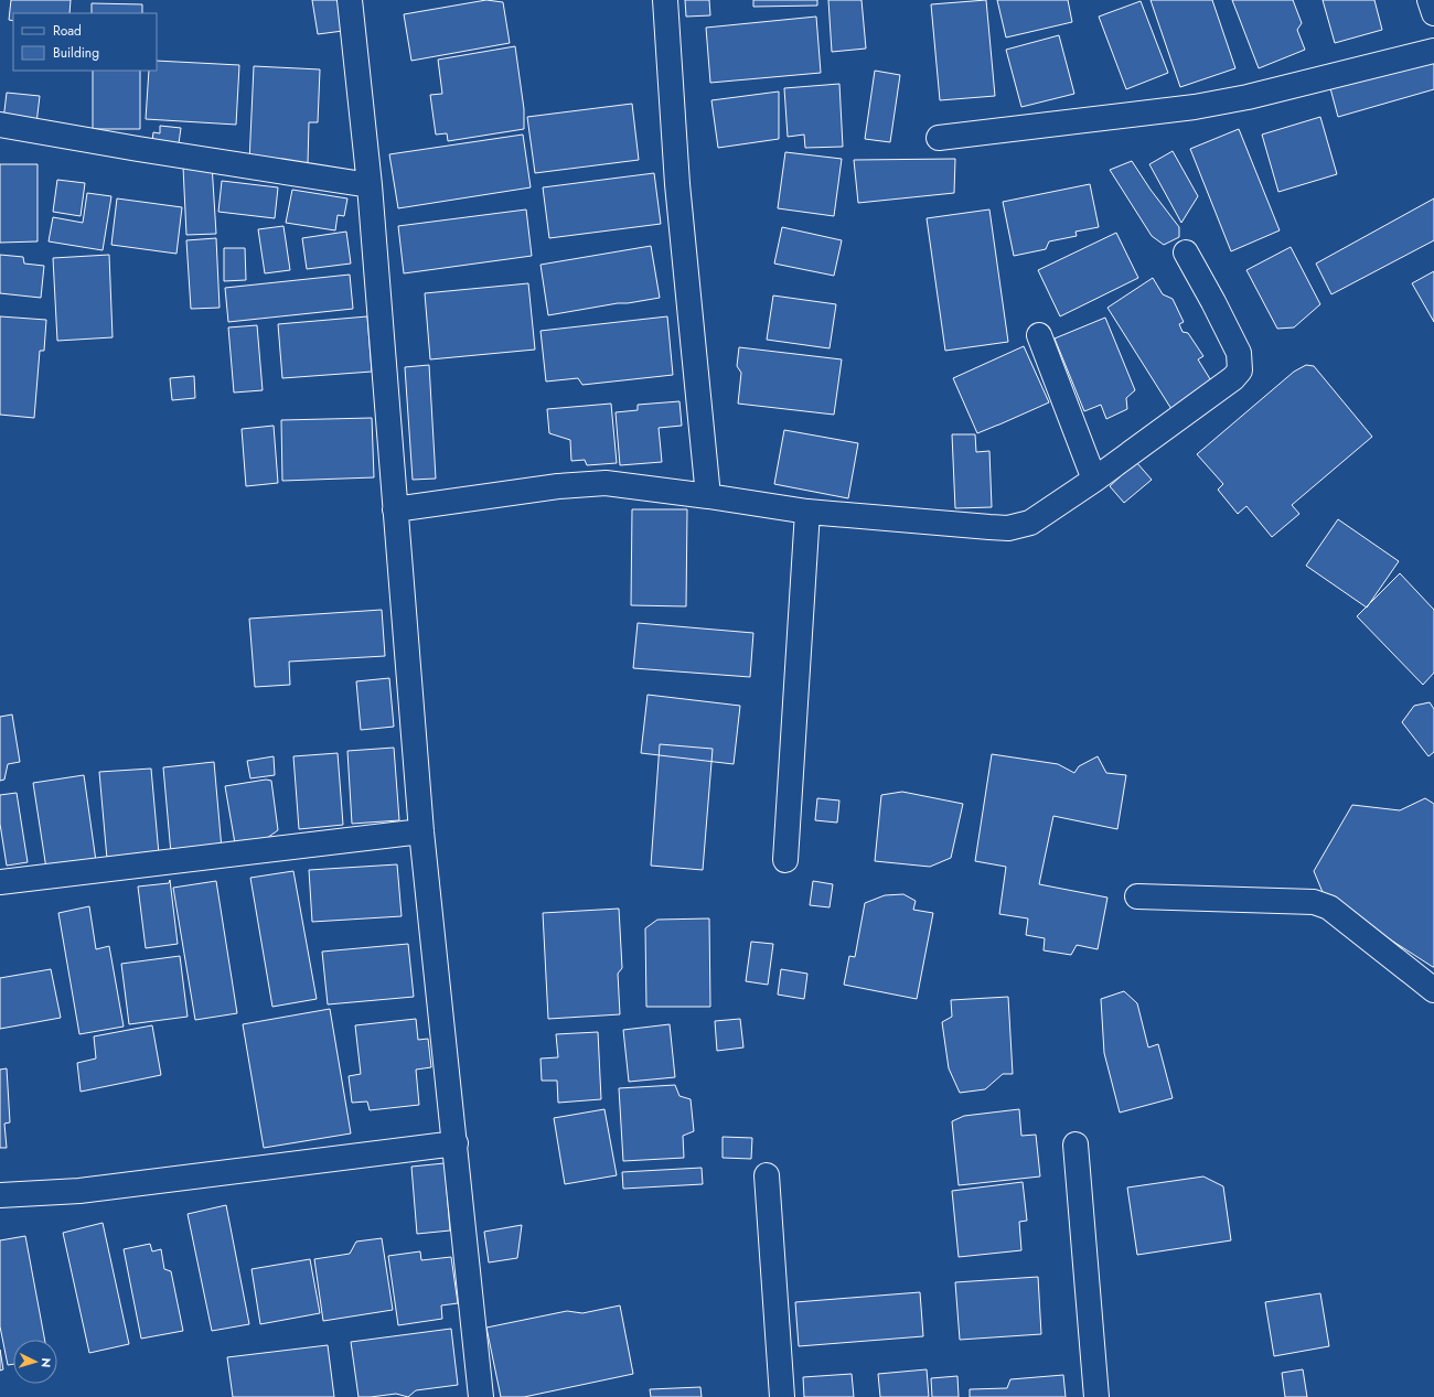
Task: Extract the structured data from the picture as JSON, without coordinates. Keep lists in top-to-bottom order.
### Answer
{
  "legend": ["Road", "Building"],
  "north": "right"
}
